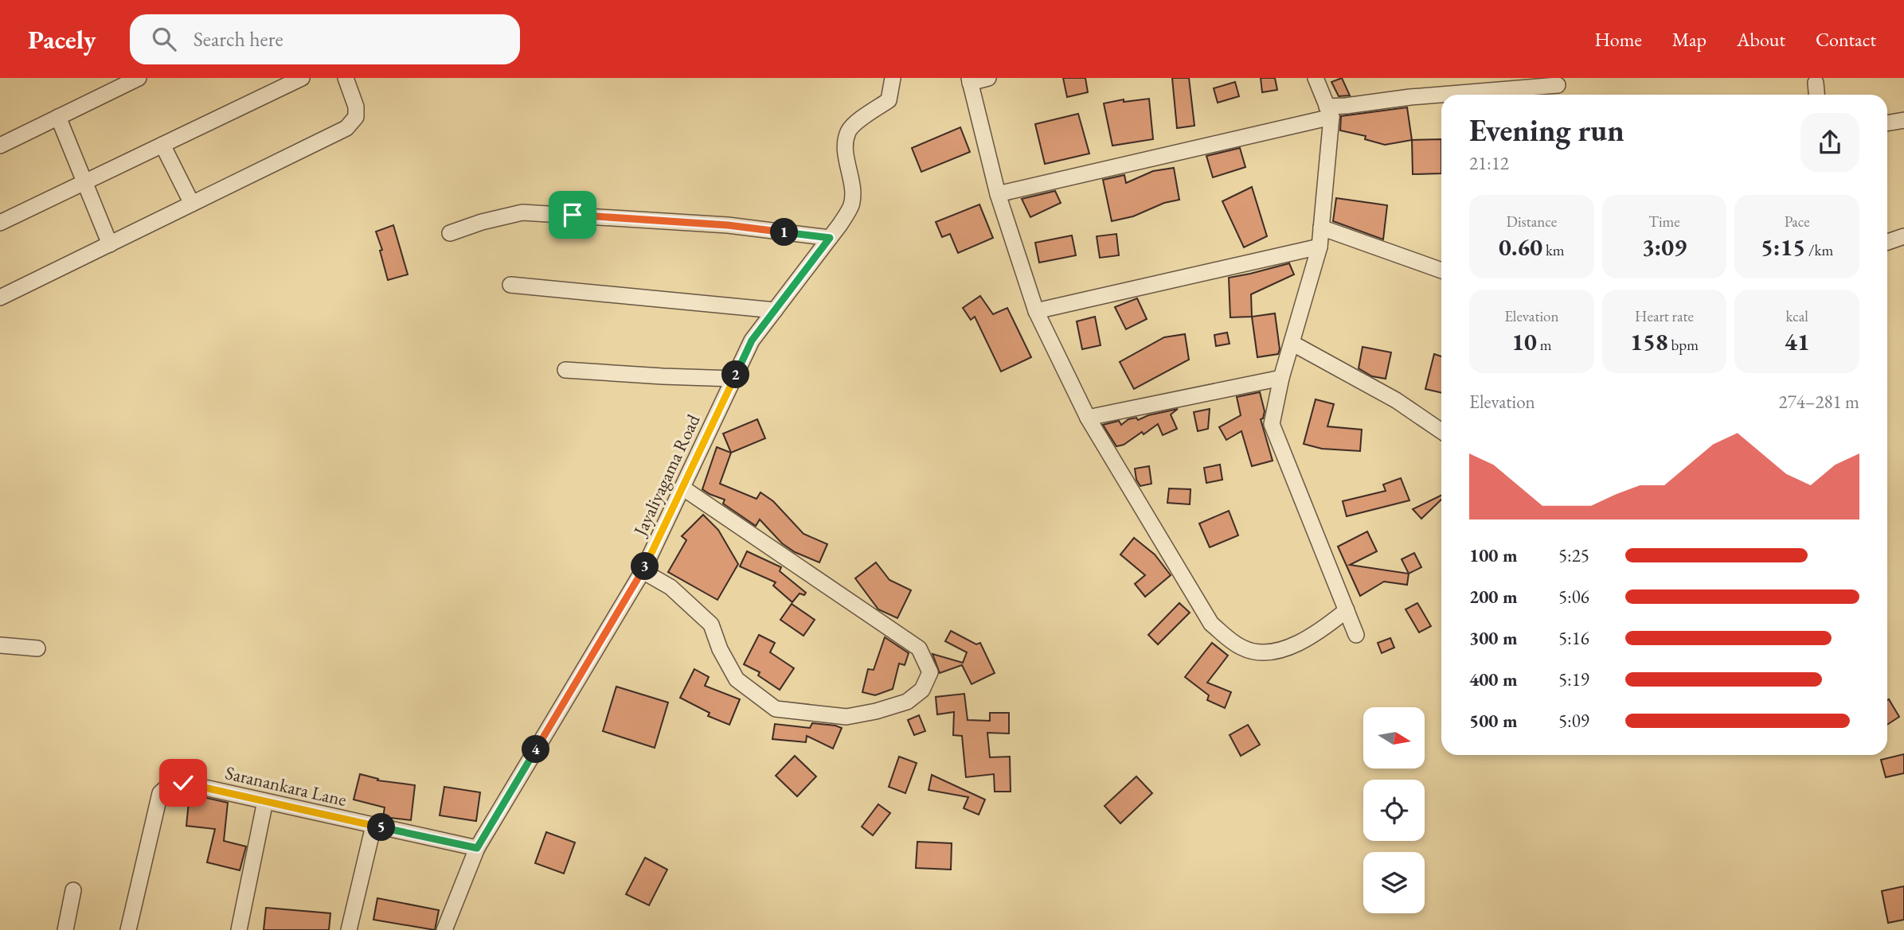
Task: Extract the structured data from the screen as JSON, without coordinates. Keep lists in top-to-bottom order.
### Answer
{
  "streets": {
    "street": ["Jayaliyagama Road", "Saranankara Lane"]
  },
  "crossings": [
    ["Jayaliyagama Road", "Saranankara Lane"]
  ],
  "north": "right",
  "page": {
    "header": "Pacely",
    "search": "Search here",
    "nav": [
      "Home",
      "Map",
      "About",
      "Contact"
    ],
    "heading": ["Evening run", "21:12"],
    "stats": [
      ["Distance", "0.60 km"],
      ["Time", "3:09"],
      ["Pace", "5:15 /km"],
      ["Elevation", "10 m"],
      ["Heart rate", "158 bpm"],
      ["kcal", "41"]
    ],
    "pins": [
      "1",
      "2",
      "3",
      "4",
      "5"
    ],
    "chart": ["Elevation", "274–281 m"],
    "list": [
      {
        "name": "100 m",
        "note": "5:25"
      },
      {
        "name": "200 m",
        "note": "5:06"
      },
      {
        "name": "300 m",
        "note": "5:16"
      },
      {
        "name": "400 m",
        "note": "5:19"
      },
      {
        "name": "500 m",
        "note": "5:09"
      }
    ]
  }
}
